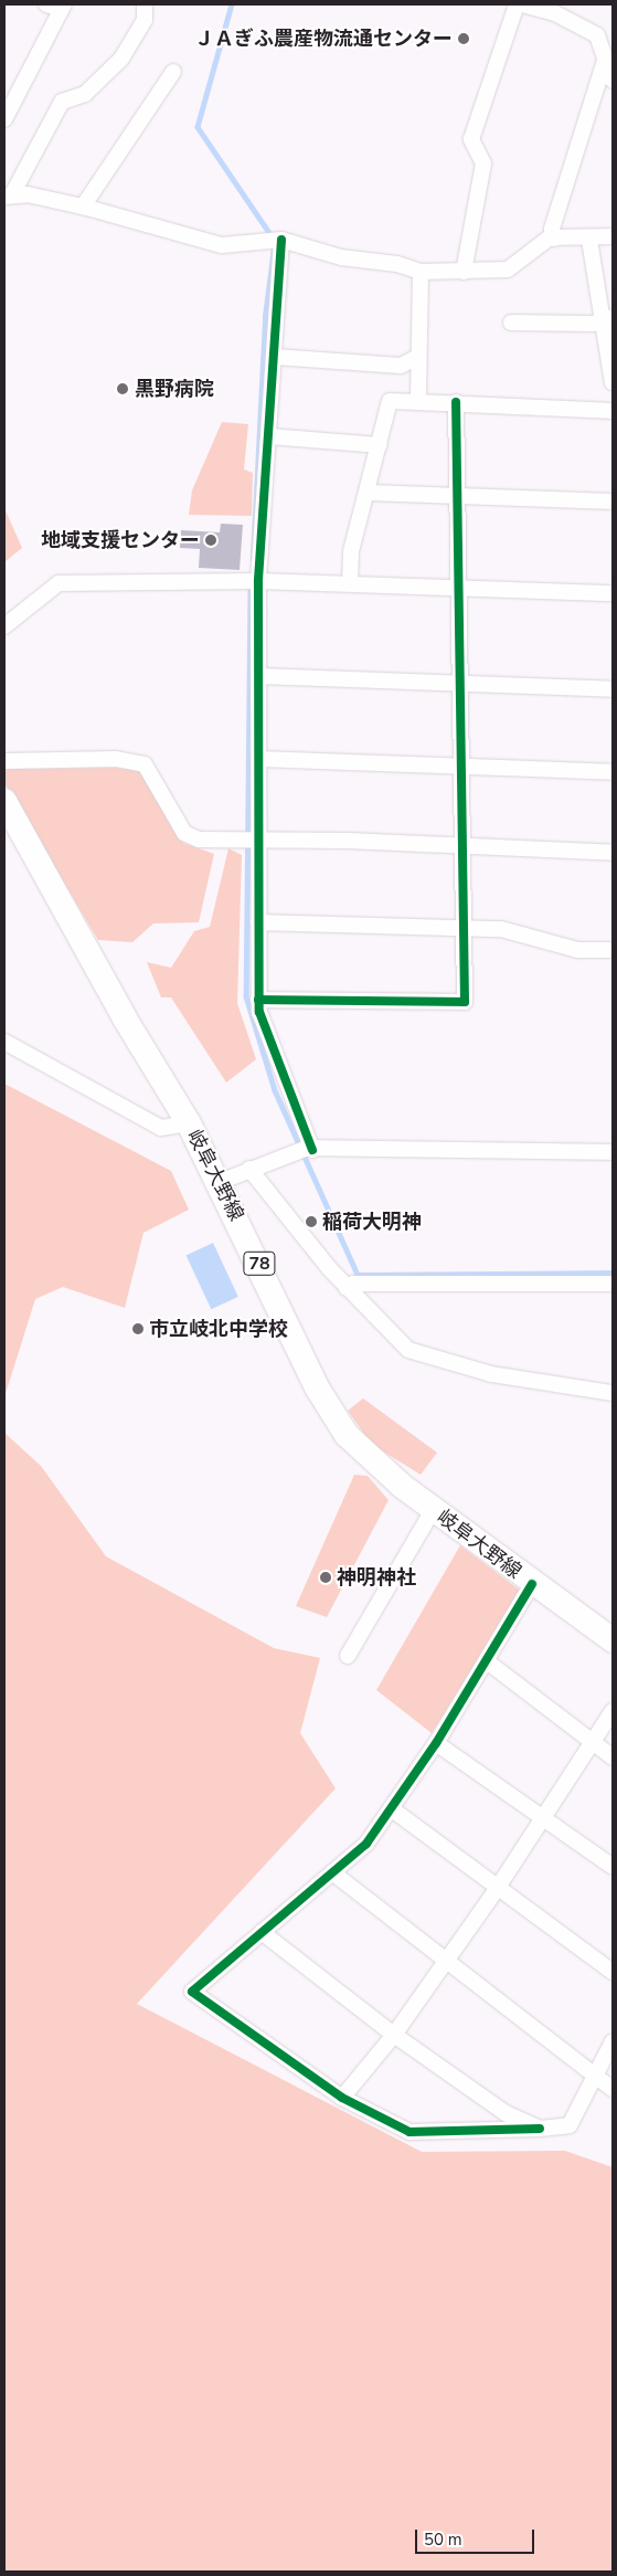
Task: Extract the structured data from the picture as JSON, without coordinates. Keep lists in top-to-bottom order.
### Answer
{
  "streets": {
    "main road": ["岐阜大野線", "78"]
  },
  "places": [
    "ＪＡぎふ農産物流通センター",
    "黒野病院",
    "地域支援センター",
    "稲荷大明神",
    "市立岐北中学校",
    "神明神社"
  ],
  "scale_bar": "50 m"
}
